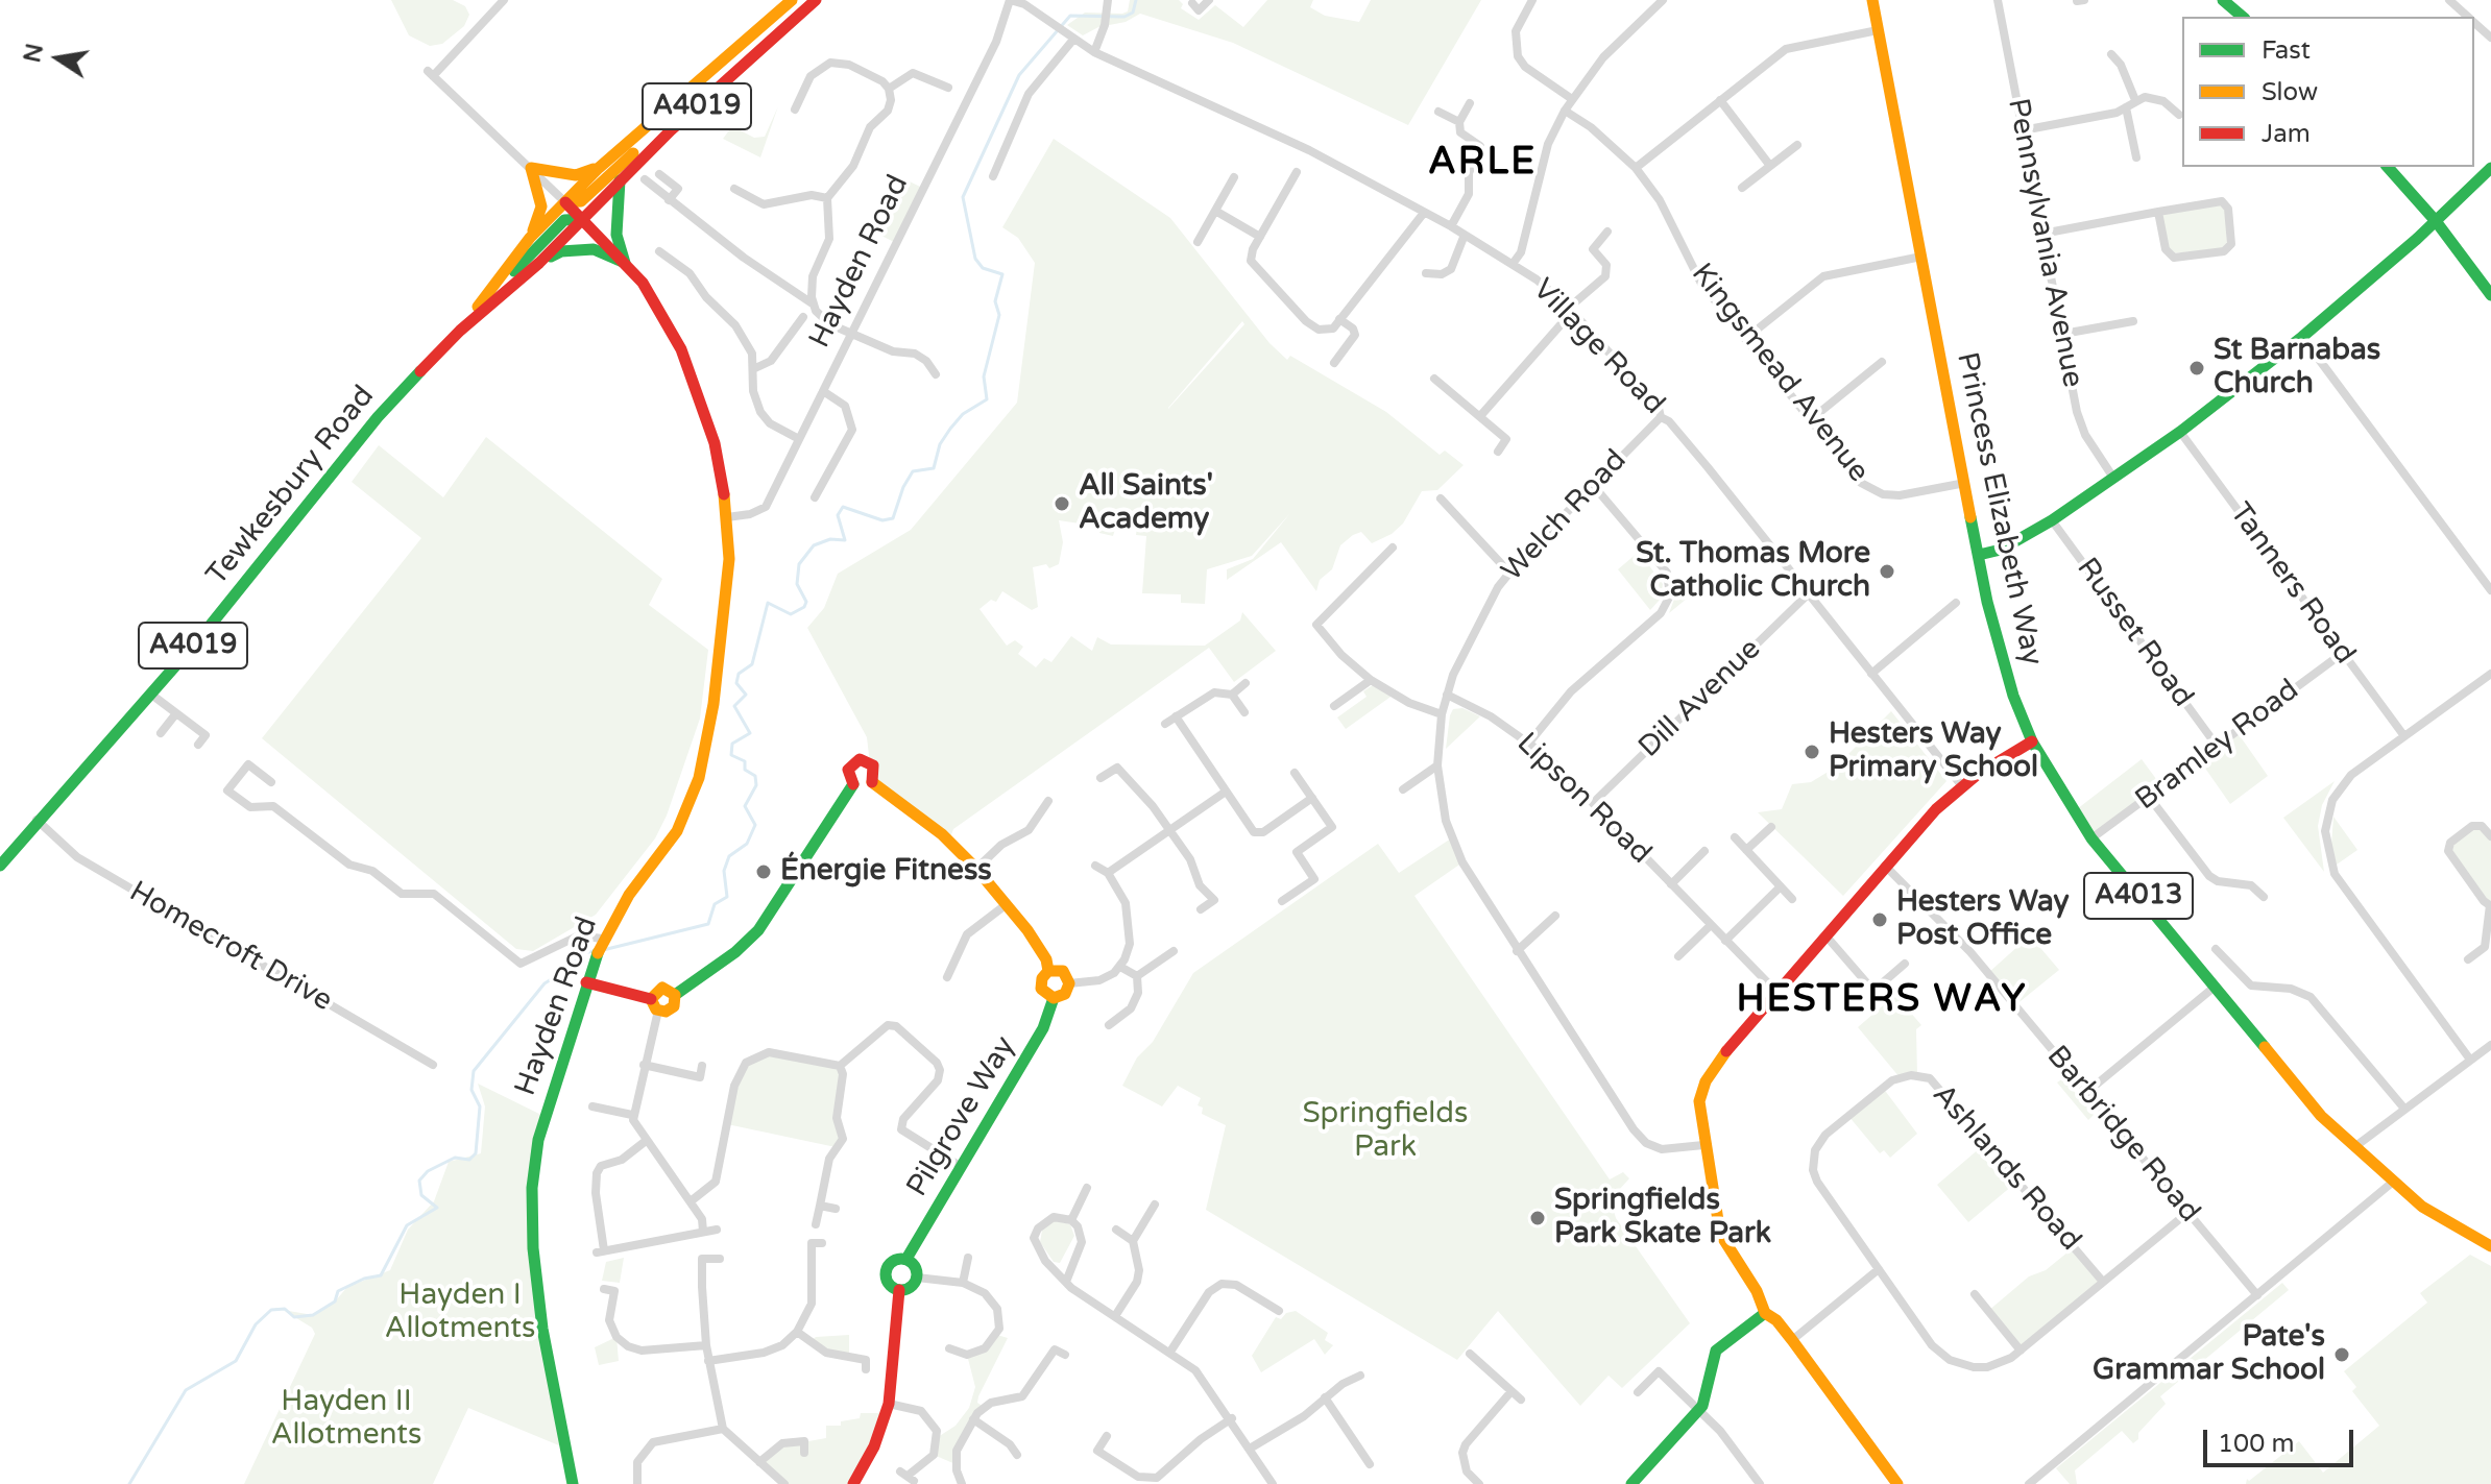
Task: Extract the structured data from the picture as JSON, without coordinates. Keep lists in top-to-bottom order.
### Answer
{
  "streets": {
    "main road": [
      "A4019",
      "Hayden Road",
      "Tewkesbury Road",
      "Princess Elizabeth Way",
      "A4013",
      "Pilgrove Way"
    ],
    "street": [
      "Pennsylvania Avenue",
      "Village Road",
      "Kingsmead Avenue",
      "Welch Road",
      "Tanners Road",
      "Russet Road",
      "Dill Avenue",
      "Bramley Road",
      "Lipson Road",
      "Homecroft Drive",
      "Barbridge Road",
      "Ashlands Road"
    ]
  },
  "crossings": [
    ["Hayden Road", "Village Road"],
    ["Hayden Road", "Tewkesbury Road"],
    ["Village Road", "Welch Road"],
    ["Village Road", "Dill Avenue"],
    ["Kingsmead Avenue", "Princess Elizabeth Way"],
    ["Tewkesbury Road", "Homecroft Drive"],
    ["Princess Elizabeth Way", "Bramley Road"],
    ["Welch Road", "Lipson Road"],
    ["Tanners Road", "Bramley Road"],
    ["Russet Road", "Bramley Road"],
    ["Dill Avenue", "Lipson Road"],
    ["Barbridge Road", "Ashlands Road"]
  ],
  "districts": ["ARLE", "HESTERS WAY"],
  "parks": ["Springfields Park", "Hayden I Allotments", "Hayden II Allotments"],
  "places": [
    "St Barnabas Church",
    "All Saints' Academy",
    "St. Thomas More Catholic Church",
    "Hesters Way Primary School",
    "Énergie Fitness",
    "Hesters Way Post Office",
    "Springfields Park Skate Park",
    "Pate's Grammar School"
  ],
  "legend": ["Fast", "Slow", "Jam"],
  "scale_bar": "100 m",
  "north": "left"
}
